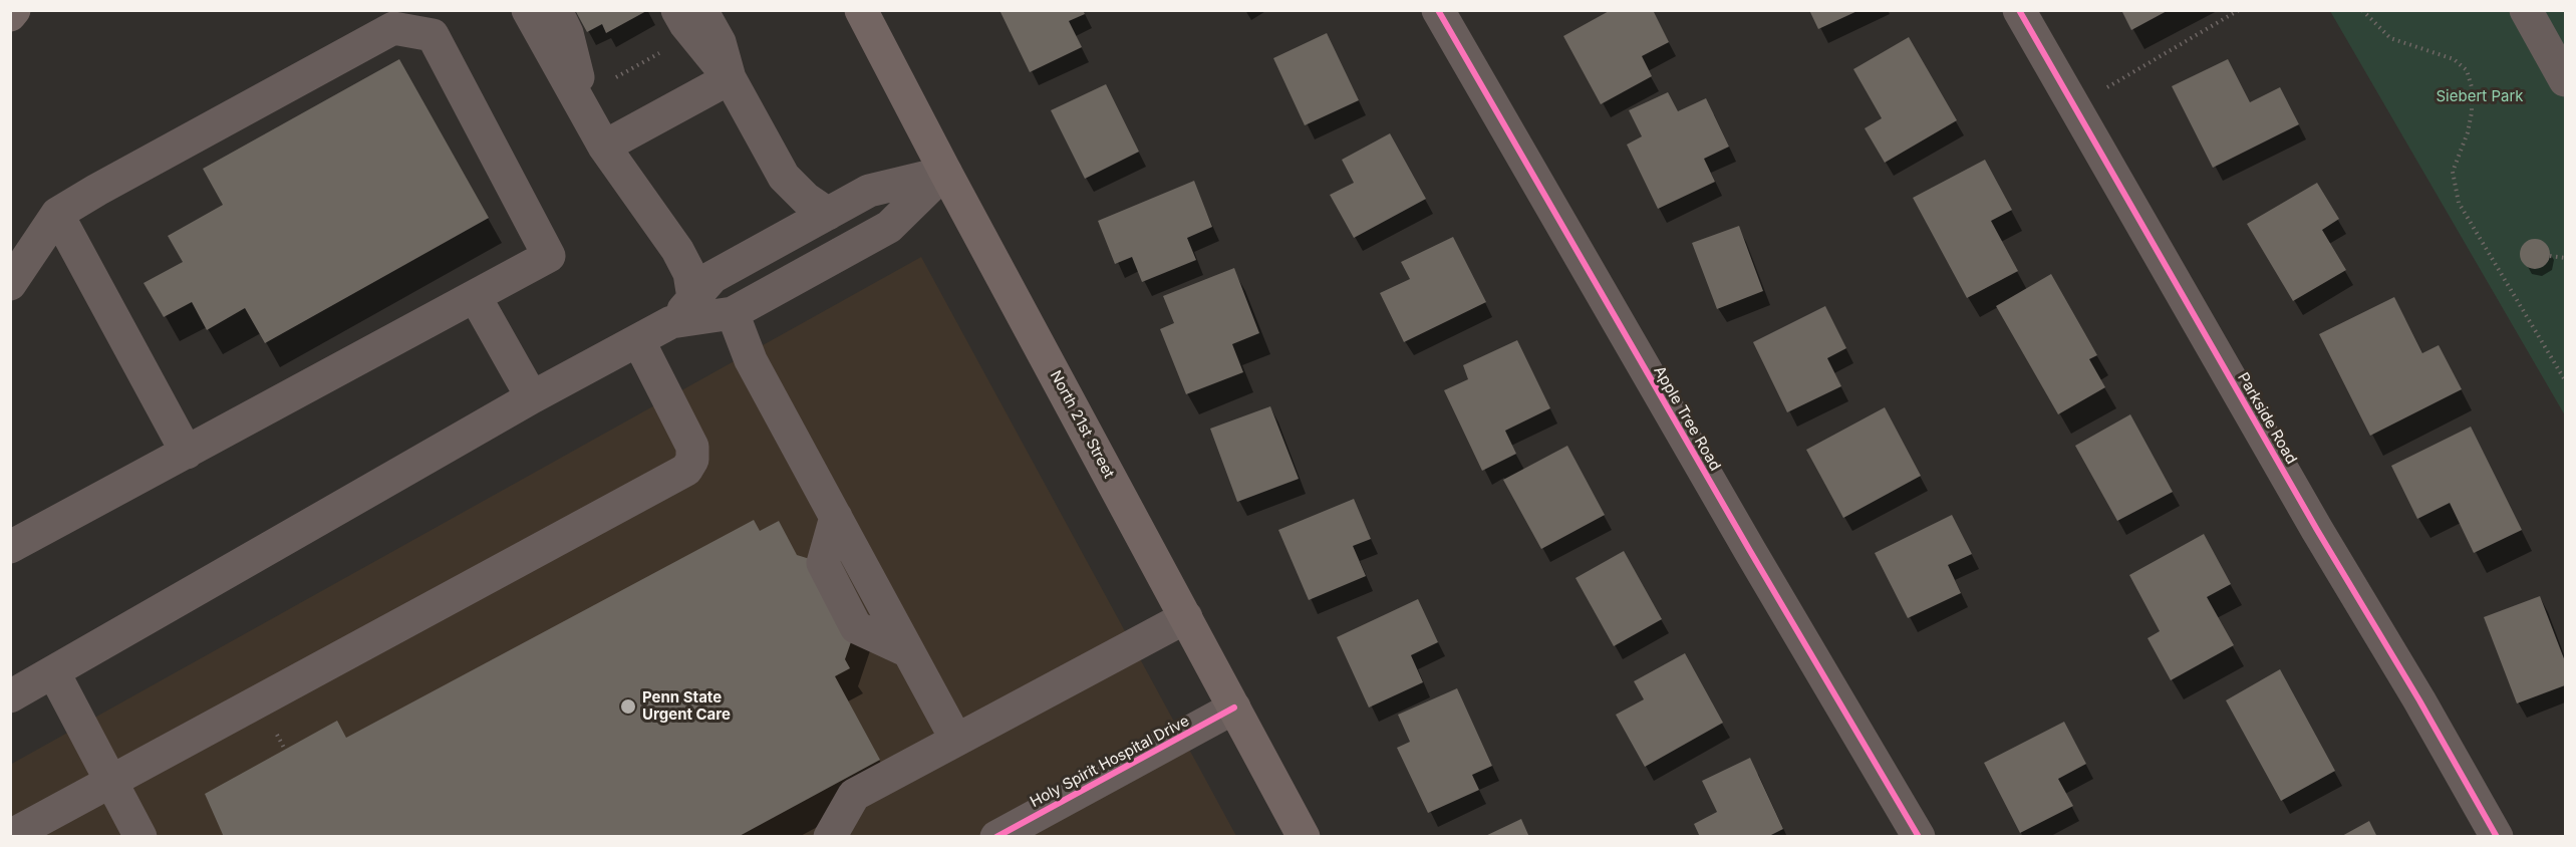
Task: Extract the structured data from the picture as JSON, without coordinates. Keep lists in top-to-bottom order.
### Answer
{
  "streets": {
    "main road": ["North 21st Street"],
    "street": ["Apple Tree Road", "Parkside Road", "Holy Spirit Hospital Drive"]
  },
  "crossings": [
    ["North 21st Street", "Holy Spirit Hospital Drive"]
  ],
  "parks": ["Siebert Park"],
  "places": ["Penn State Urgent Care"]
}
